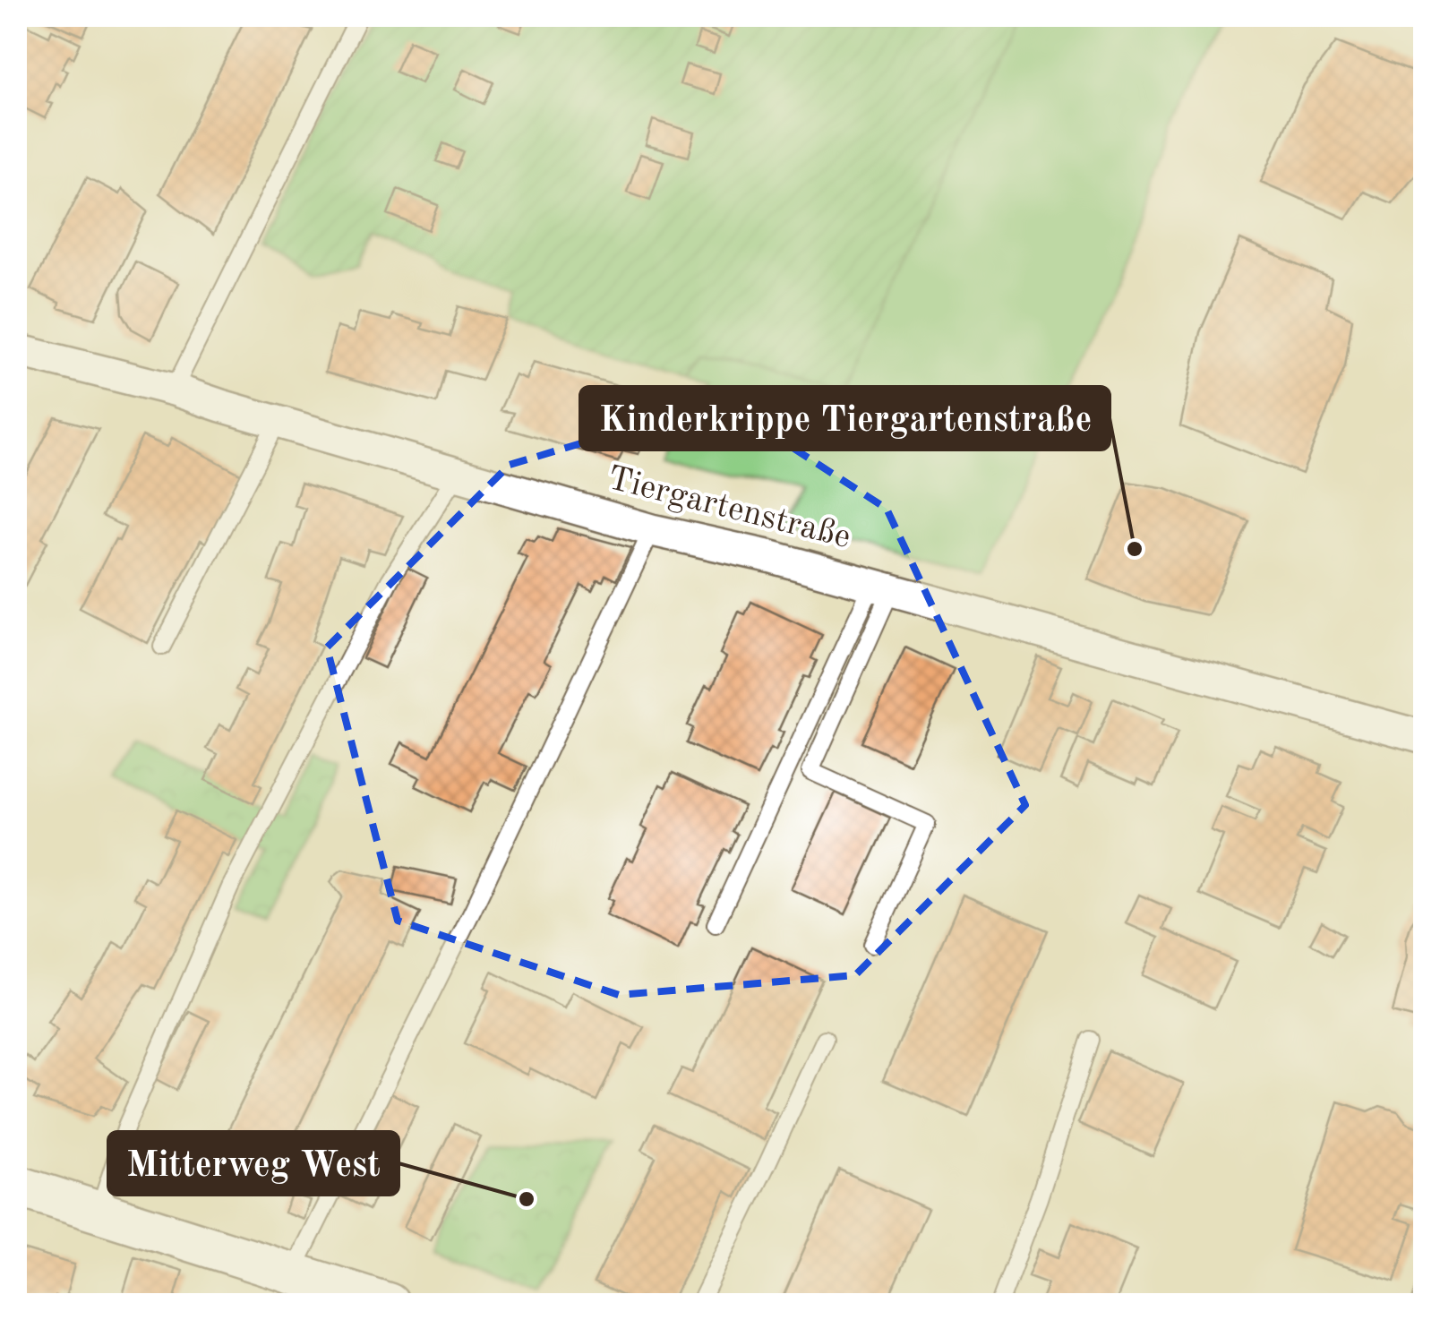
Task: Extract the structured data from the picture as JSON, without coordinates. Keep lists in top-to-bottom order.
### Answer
{
  "streets": {
    "street": ["Tiergartenstraße"]
  },
  "places": ["Kinderkrippe Tiergartenstraße", "Mitterweg West"]
}
